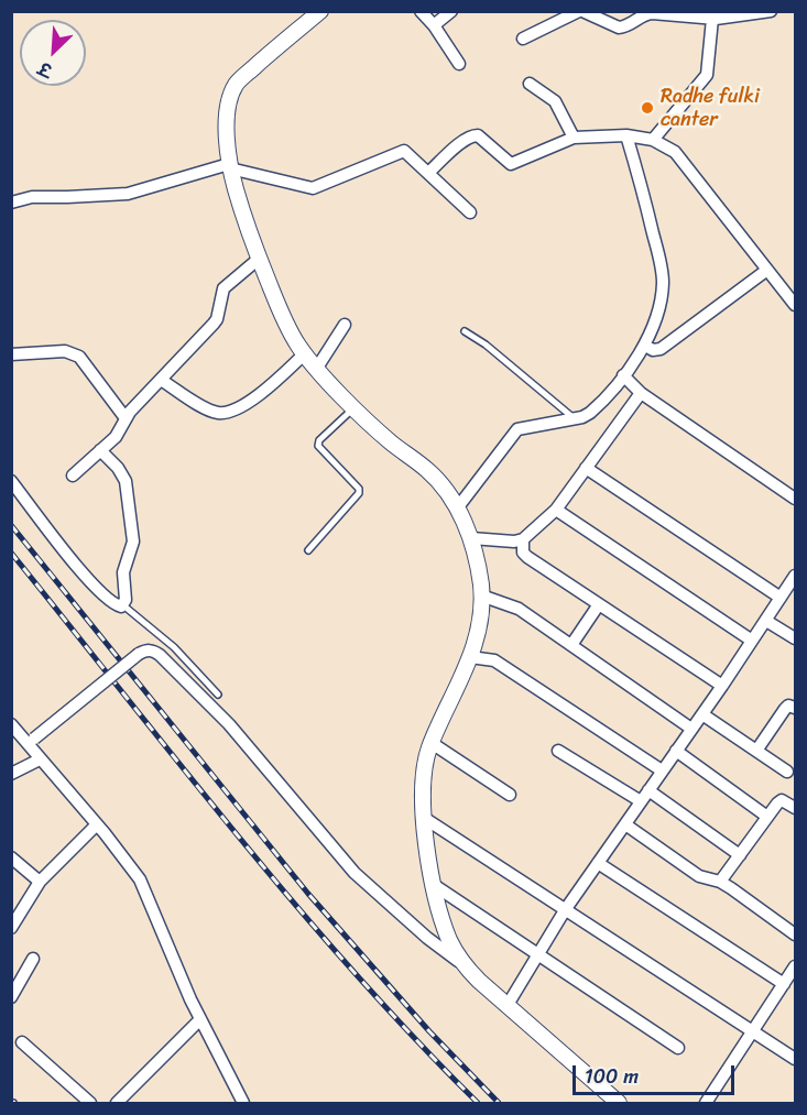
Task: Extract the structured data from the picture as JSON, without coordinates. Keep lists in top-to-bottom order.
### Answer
{
  "places": ["Radhe fulki canter"],
  "scale_bar": "100 m",
  "north": "bottom left"
}
